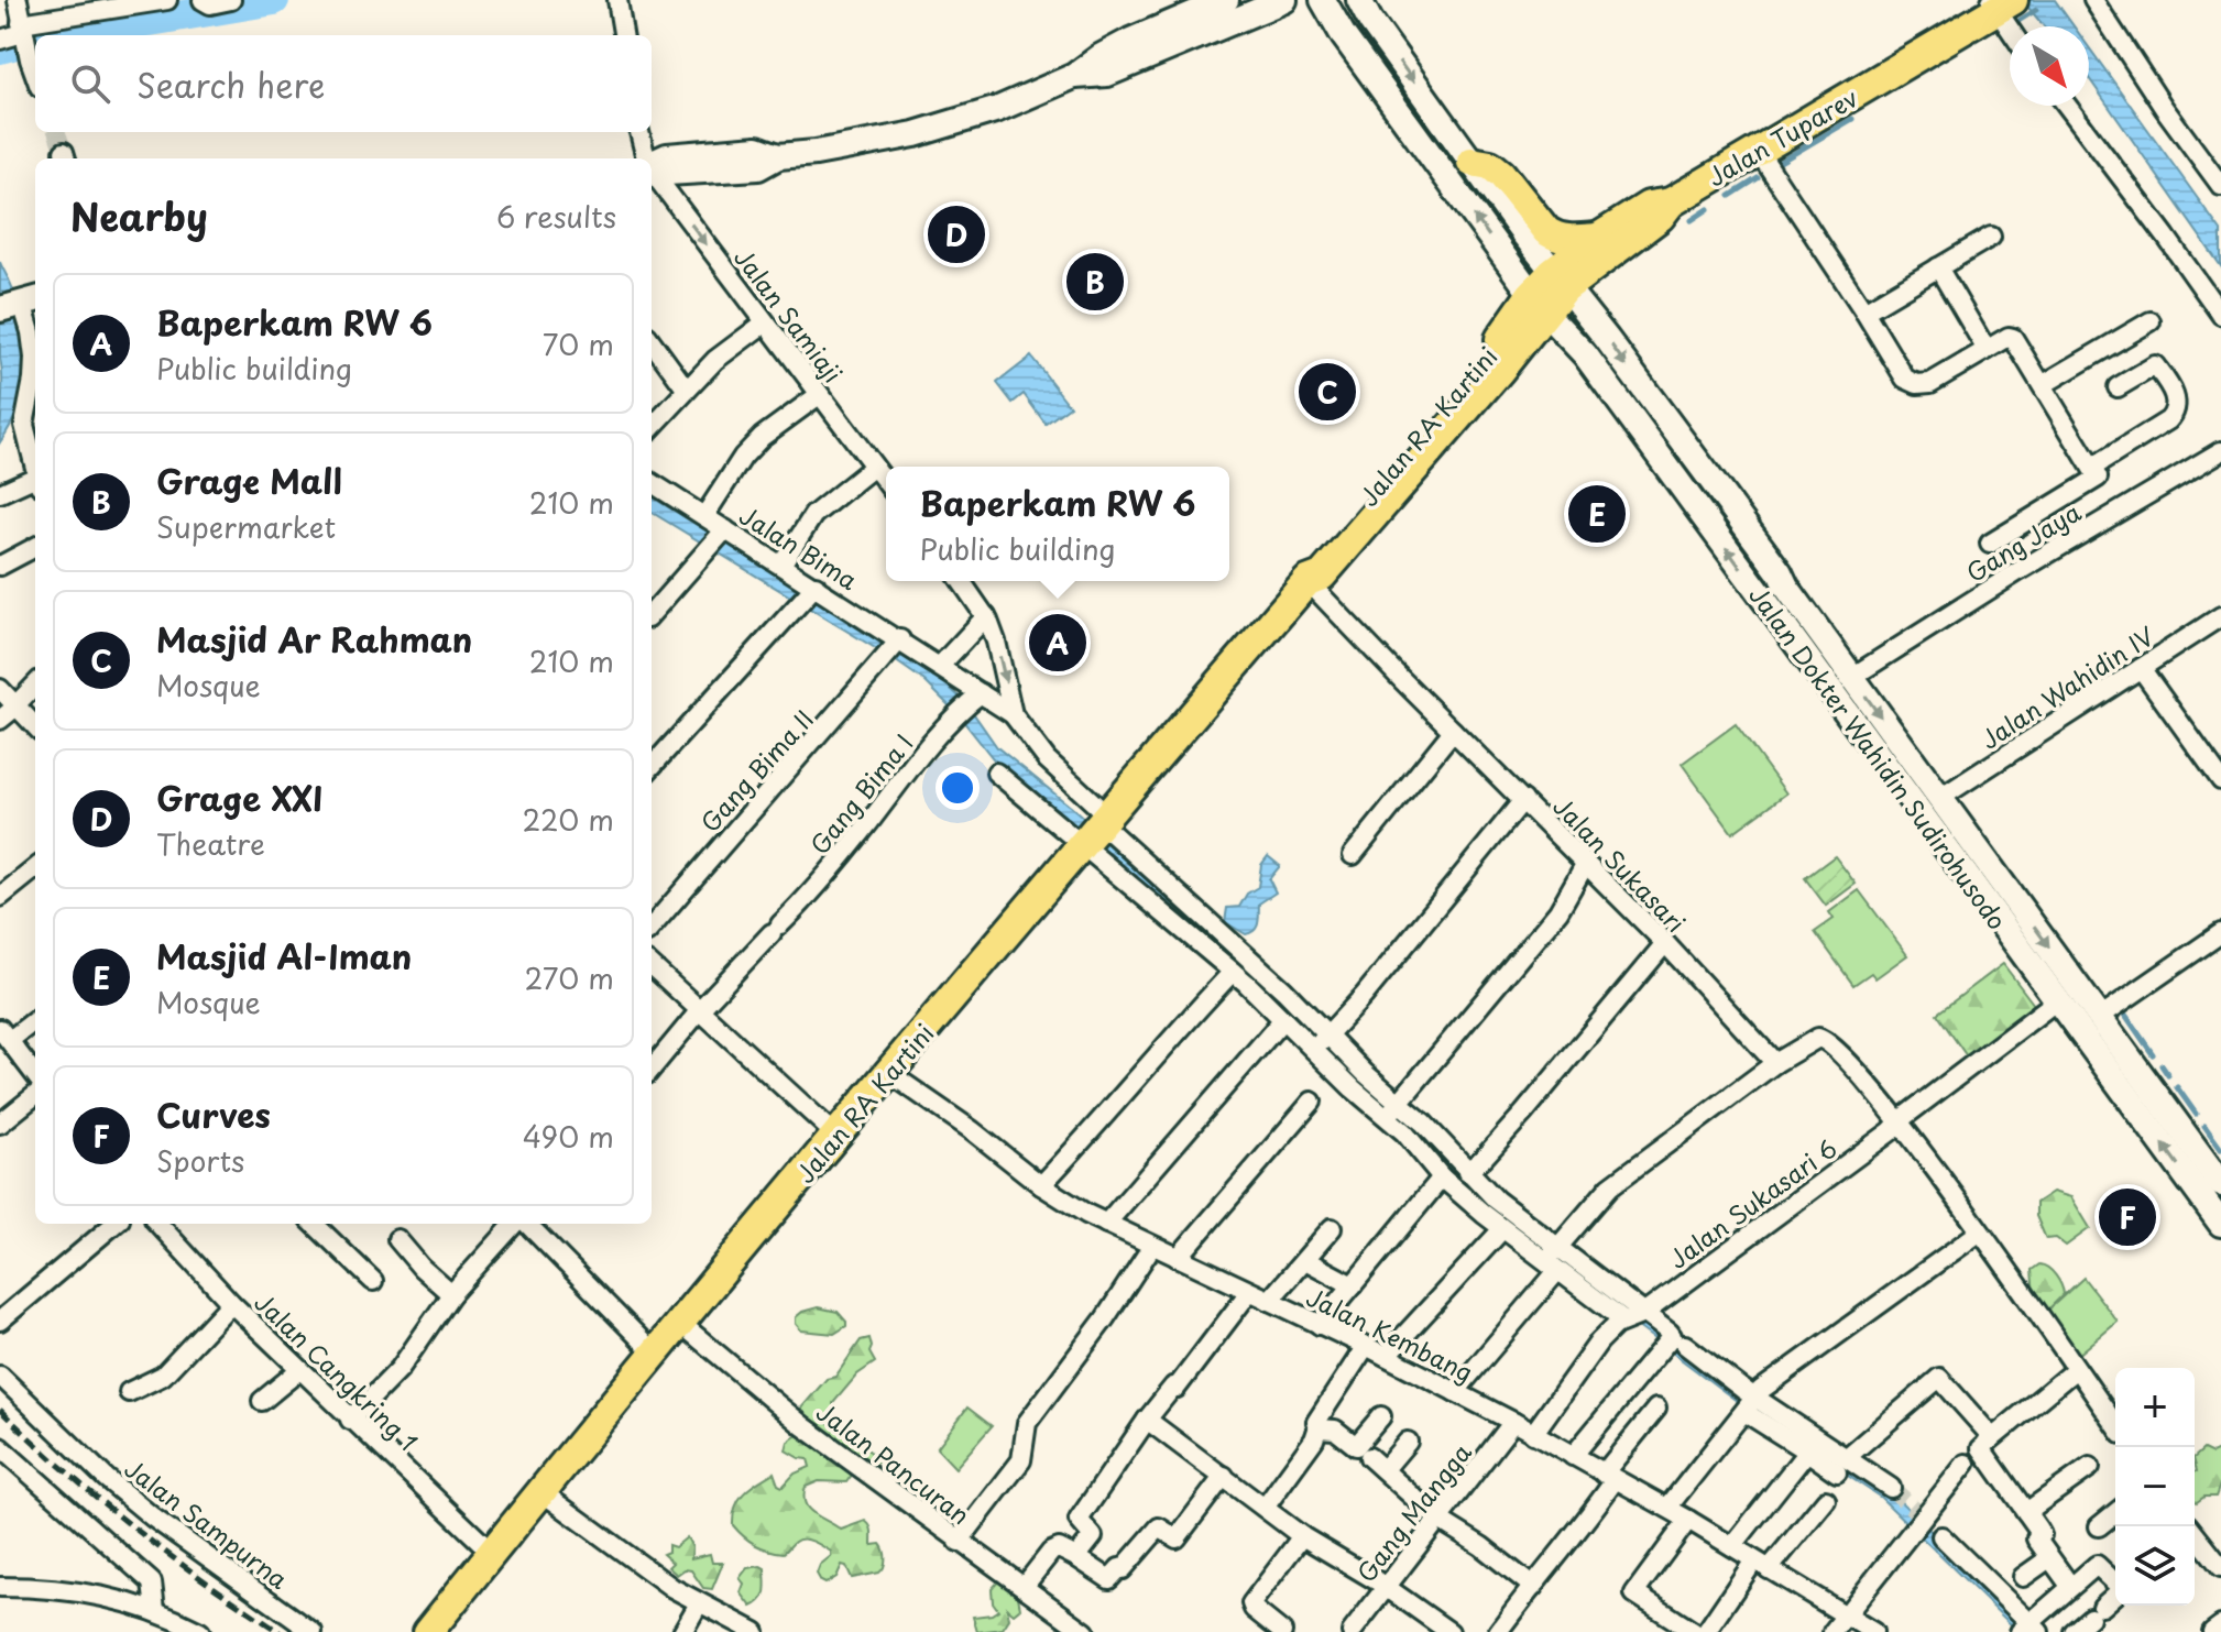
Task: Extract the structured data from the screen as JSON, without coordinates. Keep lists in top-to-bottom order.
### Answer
{
  "streets": {
    "main road": ["Jalan Tuparev", "Jalan RA Kartini", "Jalan Dokter Wahidin Sudirohusodo"],
    "street": [
      "Jalan Samiaji",
      "Gang Jaya",
      "Jalan Bima",
      "Jalan Wahidin IV",
      "Gang Bima II",
      "Gang Bima I",
      "Jalan Sukasari",
      "Jalan Sukasari 6",
      "Jalan Kembang",
      "Jalan Cangkring 1",
      "Jalan Pancuran",
      "Gang Mangga",
      "Jalan Sampurna"
    ]
  },
  "crossings": [
    ["Jalan Tuparev", "Jalan RA Kartini"],
    ["Jalan Tuparev", "Jalan Dokter Wahidin Sudirohusodo"],
    ["Jalan RA Kartini", "Jalan Dokter Wahidin Sudirohusodo"],
    ["Jalan RA Kartini", "Jalan Sukasari"],
    ["Jalan RA Kartini", "Jalan Kembang"],
    ["Jalan RA Kartini", "Jalan Cangkring 1"],
    ["Jalan RA Kartini", "Jalan Pancuran"],
    ["Gang Jaya", "Jalan Dokter Wahidin Sudirohusodo"],
    ["Jalan Bima", "Gang Bima II"],
    ["Jalan Bima", "Gang Bima I"],
    ["Jalan Wahidin IV", "Jalan Dokter Wahidin Sudirohusodo"],
    ["Jalan Sukasari 6", "Jalan Kembang"],
    ["Jalan Kembang", "Gang Mangga"]
  ],
  "one_way": ["Jalan Samiaji"],
  "north": "bottom right",
  "page": {
    "search": "Search here",
    "heading": ["Nearby", "6 results"],
    "pins": [
      "D",
      "B",
      "C",
      "E",
      "A",
      "F"
    ],
    "list": [
      {
        "mark": "A",
        "name": "Baperkam RW 6",
        "note": "Public building",
        "value": "70 m"
      },
      {
        "mark": "B",
        "name": "Grage Mall",
        "note": "Supermarket",
        "value": "210 m"
      },
      {
        "mark": "C",
        "name": "Masjid Ar Rahman",
        "note": "Mosque",
        "value": "210 m"
      },
      {
        "mark": "D",
        "name": "Grage XXI",
        "note": "Theatre",
        "value": "220 m"
      },
      {
        "mark": "E",
        "name": "Masjid Al-Iman",
        "note": "Mosque",
        "value": "270 m"
      },
      {
        "mark": "F",
        "name": "Curves",
        "note": "Sports",
        "value": "490 m"
      }
    ],
    "popup": ["Baperkam RW 6", "Public building"],
    "map_buttons": ["+", "−"]
  }
}
